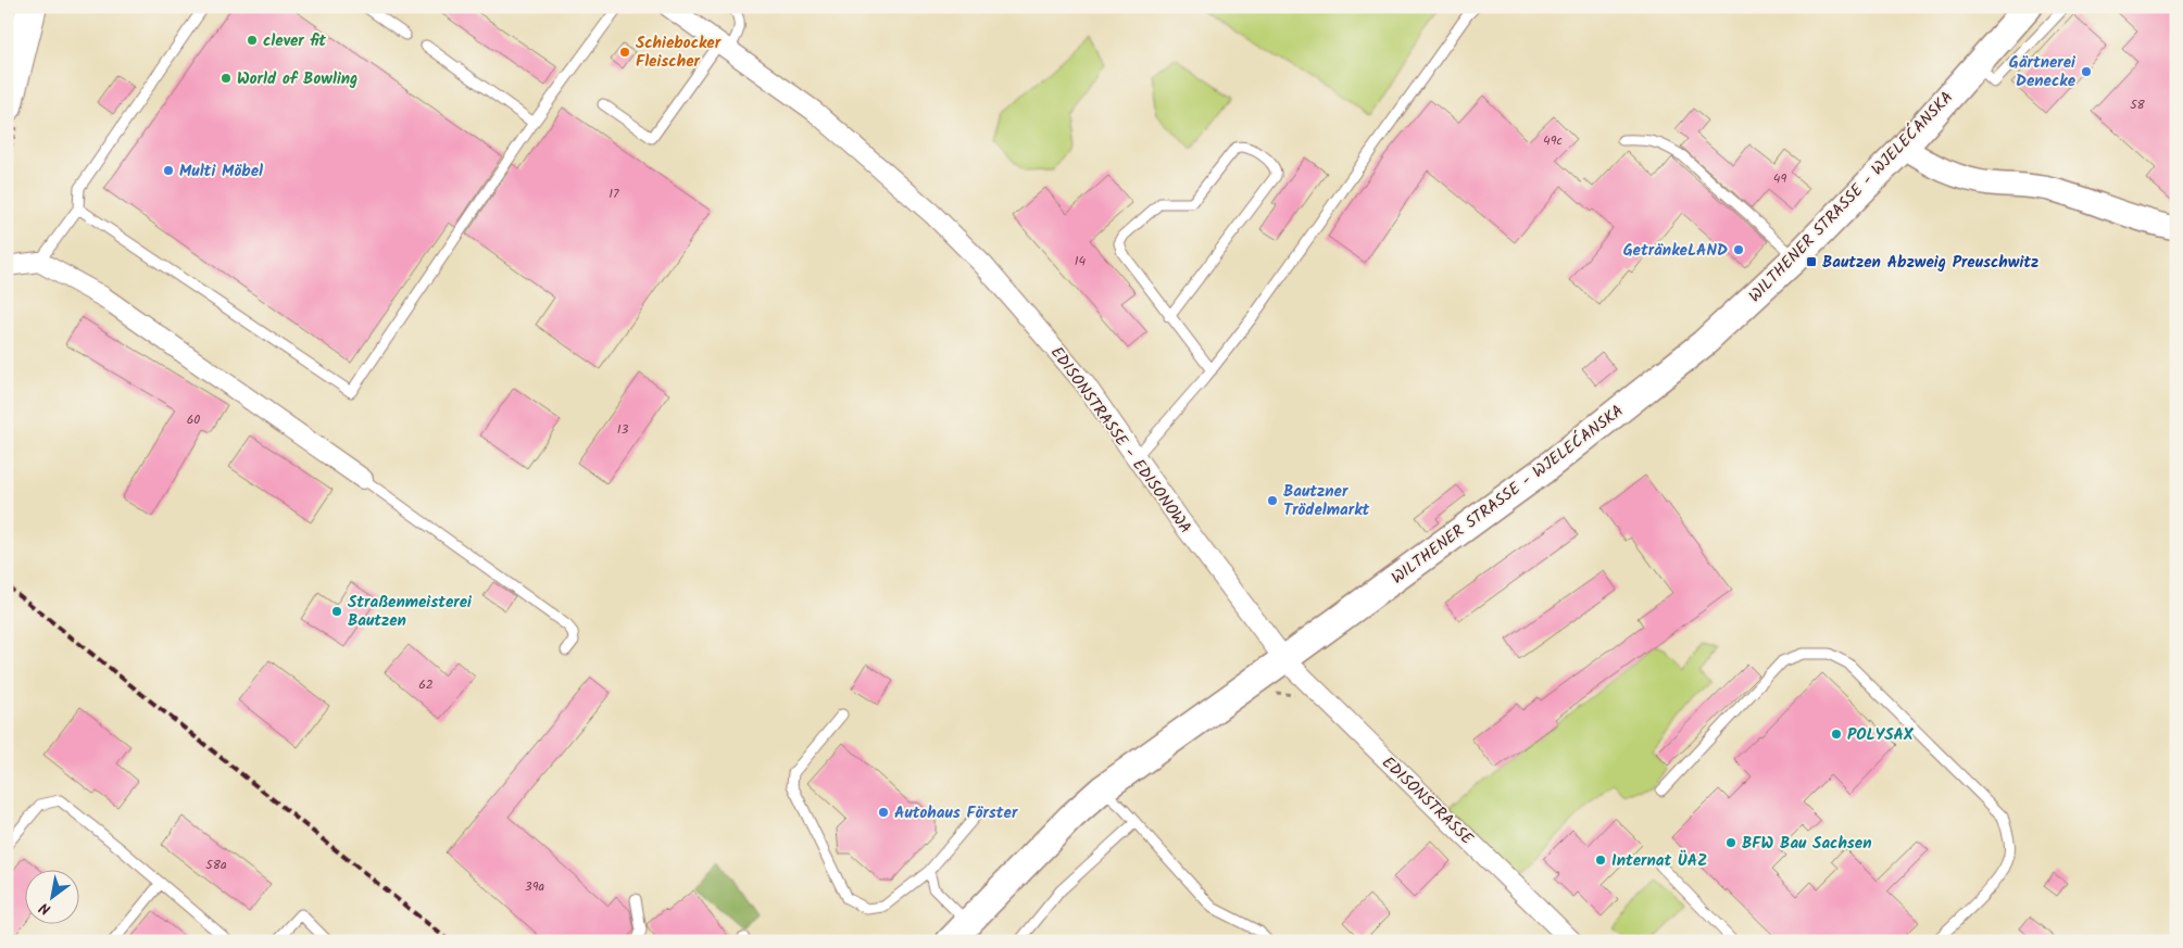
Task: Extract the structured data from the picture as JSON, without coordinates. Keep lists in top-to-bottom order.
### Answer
{
  "streets": {
    "main road": ["WILTHENER STRASSE - WJELEĆANSKA"],
    "street": ["EDISONSTRASSE - EDISONOWA", "EDISONSTRASSE"]
  },
  "crossings": [
    ["WILTHENER STRASSE - WJELEĆANSKA", "EDISONSTRASSE - EDISONOWA"],
    ["WILTHENER STRASSE - WJELEĆANSKA", "EDISONSTRASSE"],
    ["EDISONSTRASSE - EDISONOWA", "EDISONSTRASSE"]
  ],
  "places": {
    "other": [
      "clever fit",
      "Schiebocker Fleischer",
      "Gärtnerei Denecke",
      "World of Bowling",
      "Multi Möbel",
      "GetränkeLAND",
      "Bautzner Trödelmarkt",
      "Straßenmeisterei Bautzen",
      "POLYSAX",
      "Autohaus Förster",
      "BFW Bau Sachsen",
      "Internat ÜAZ"
    ],
    "transit": ["Bautzen Abzweig Preuschwitz"]
  },
  "house_numbers": [
    "58",
    "49c",
    "49",
    "17",
    "14",
    "60",
    "13",
    "62",
    "58a",
    "39a"
  ],
  "north": "bottom left"
}
